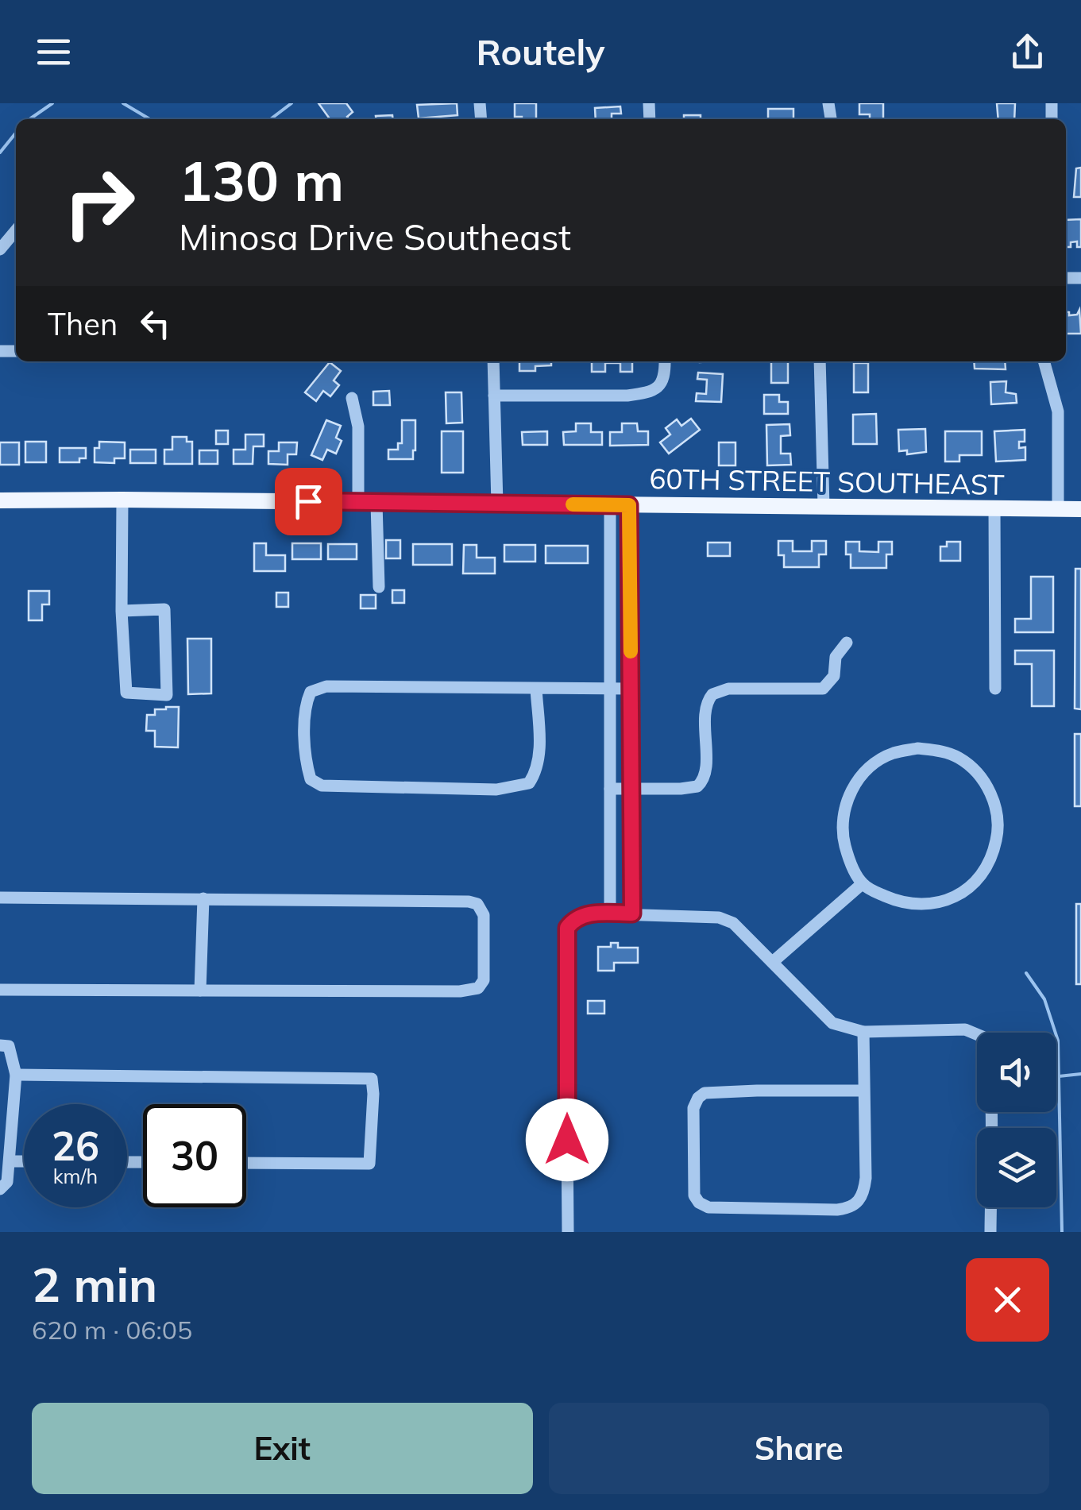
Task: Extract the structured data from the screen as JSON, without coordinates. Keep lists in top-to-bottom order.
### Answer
{
  "streets": {
    "main road": ["60TH STREET SOUTHEAST"]
  },
  "page": {
    "header": "Routely",
    "turn": ["130 m", "Minosa Drive Southeast"],
    "then": "Then",
    "speed": "26 km/h",
    "limit": "30",
    "heading": ["2 min", "620 m · 06:05"],
    "buttons": ["Exit", "Share"]
  }
}
